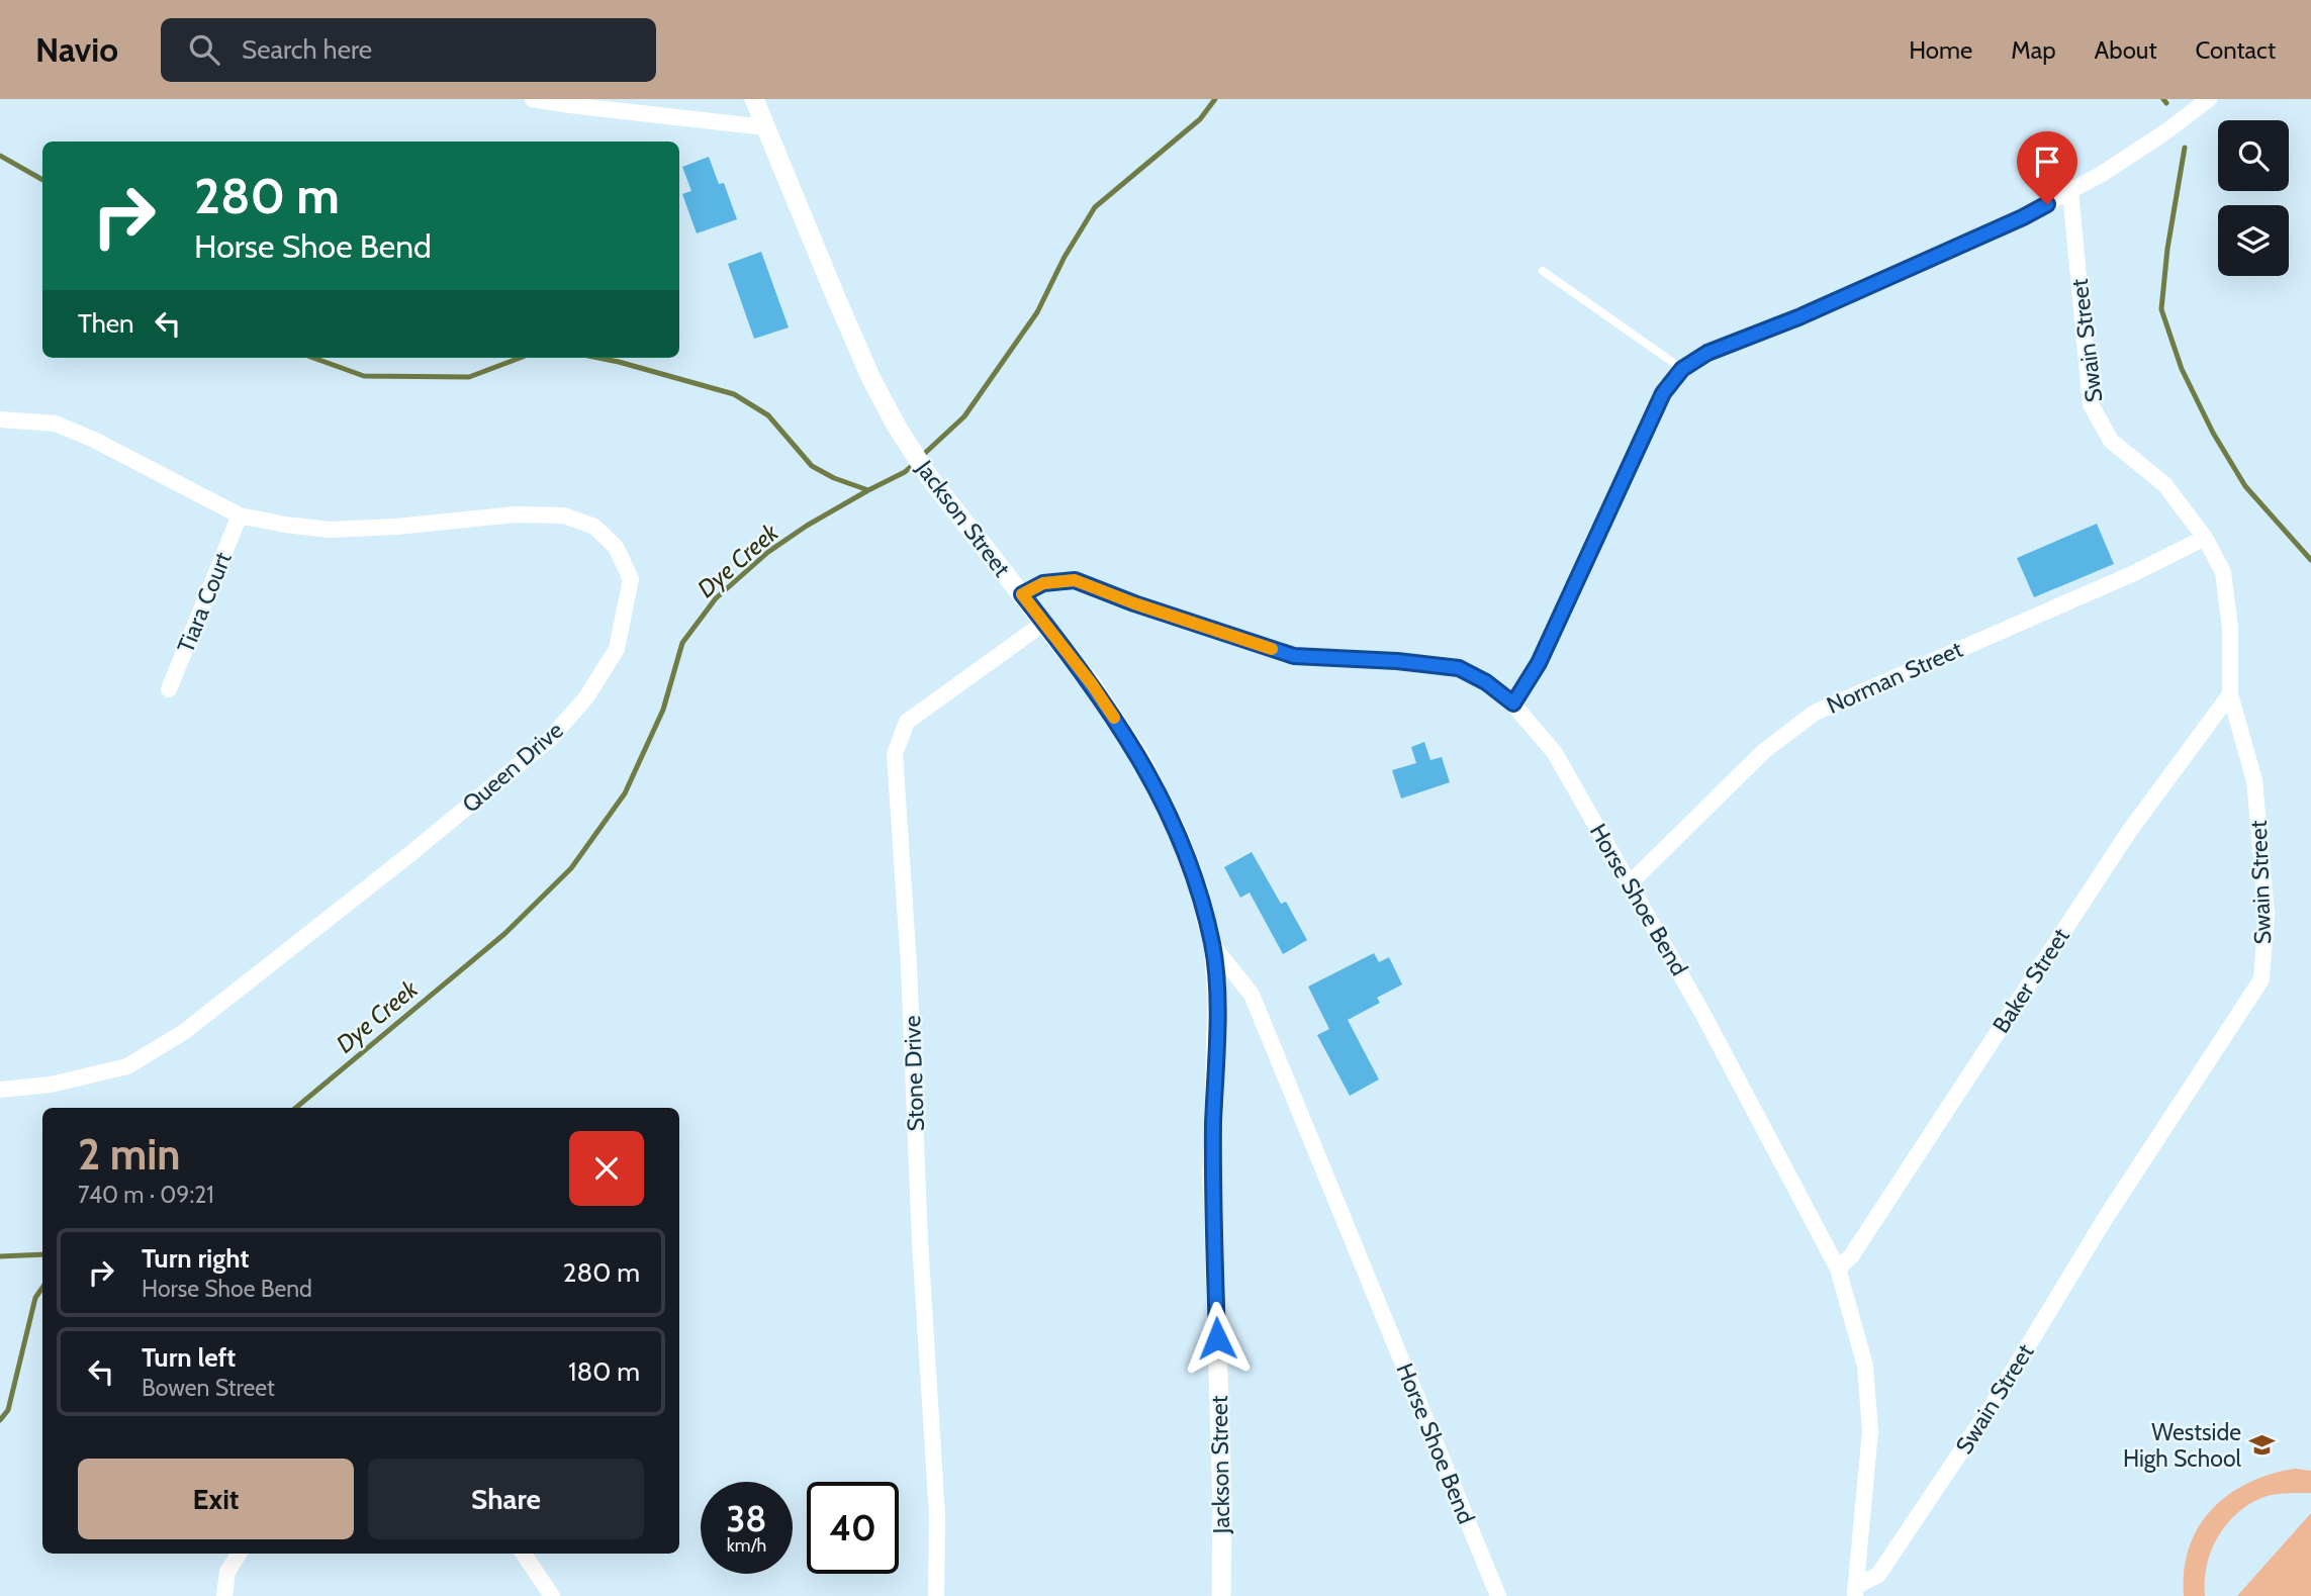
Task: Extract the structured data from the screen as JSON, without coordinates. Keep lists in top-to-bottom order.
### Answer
{
  "streets": {
    "street": [
      "Swain Street",
      "Jackson Street",
      "Tiara Court",
      "Norman Street",
      "Queen Drive",
      "Horse Shoe Bend",
      "Baker Street",
      "Stone Drive"
    ]
  },
  "crossings": [
    ["Swain Street", "Norman Street"],
    ["Swain Street", "Horse Shoe Bend"],
    ["Swain Street", "Baker Street"],
    ["Jackson Street", "Horse Shoe Bend"],
    ["Jackson Street", "Stone Drive"],
    ["Tiara Court", "Queen Drive"],
    ["Norman Street", "Horse Shoe Bend"],
    ["Horse Shoe Bend", "Baker Street"]
  ],
  "water": ["Dye Creek"],
  "places": {
    "school or university": ["Westside High School"]
  },
  "page": {
    "header": "Navio",
    "search": "Search here",
    "nav": [
      "Home",
      "Map",
      "About",
      "Contact"
    ],
    "turn": ["280 m", "Horse Shoe Bend"],
    "then": "Then",
    "heading": ["2 min", "740 m · 09:21"],
    "list": [
      {
        "name": "Turn right",
        "note": "Horse Shoe Bend",
        "value": "280 m"
      },
      {
        "name": "Turn left",
        "note": "Bowen Street",
        "value": "180 m"
      }
    ],
    "buttons": ["Exit", "Share"],
    "speed": "38 km/h",
    "limit": "40"
  }
}
